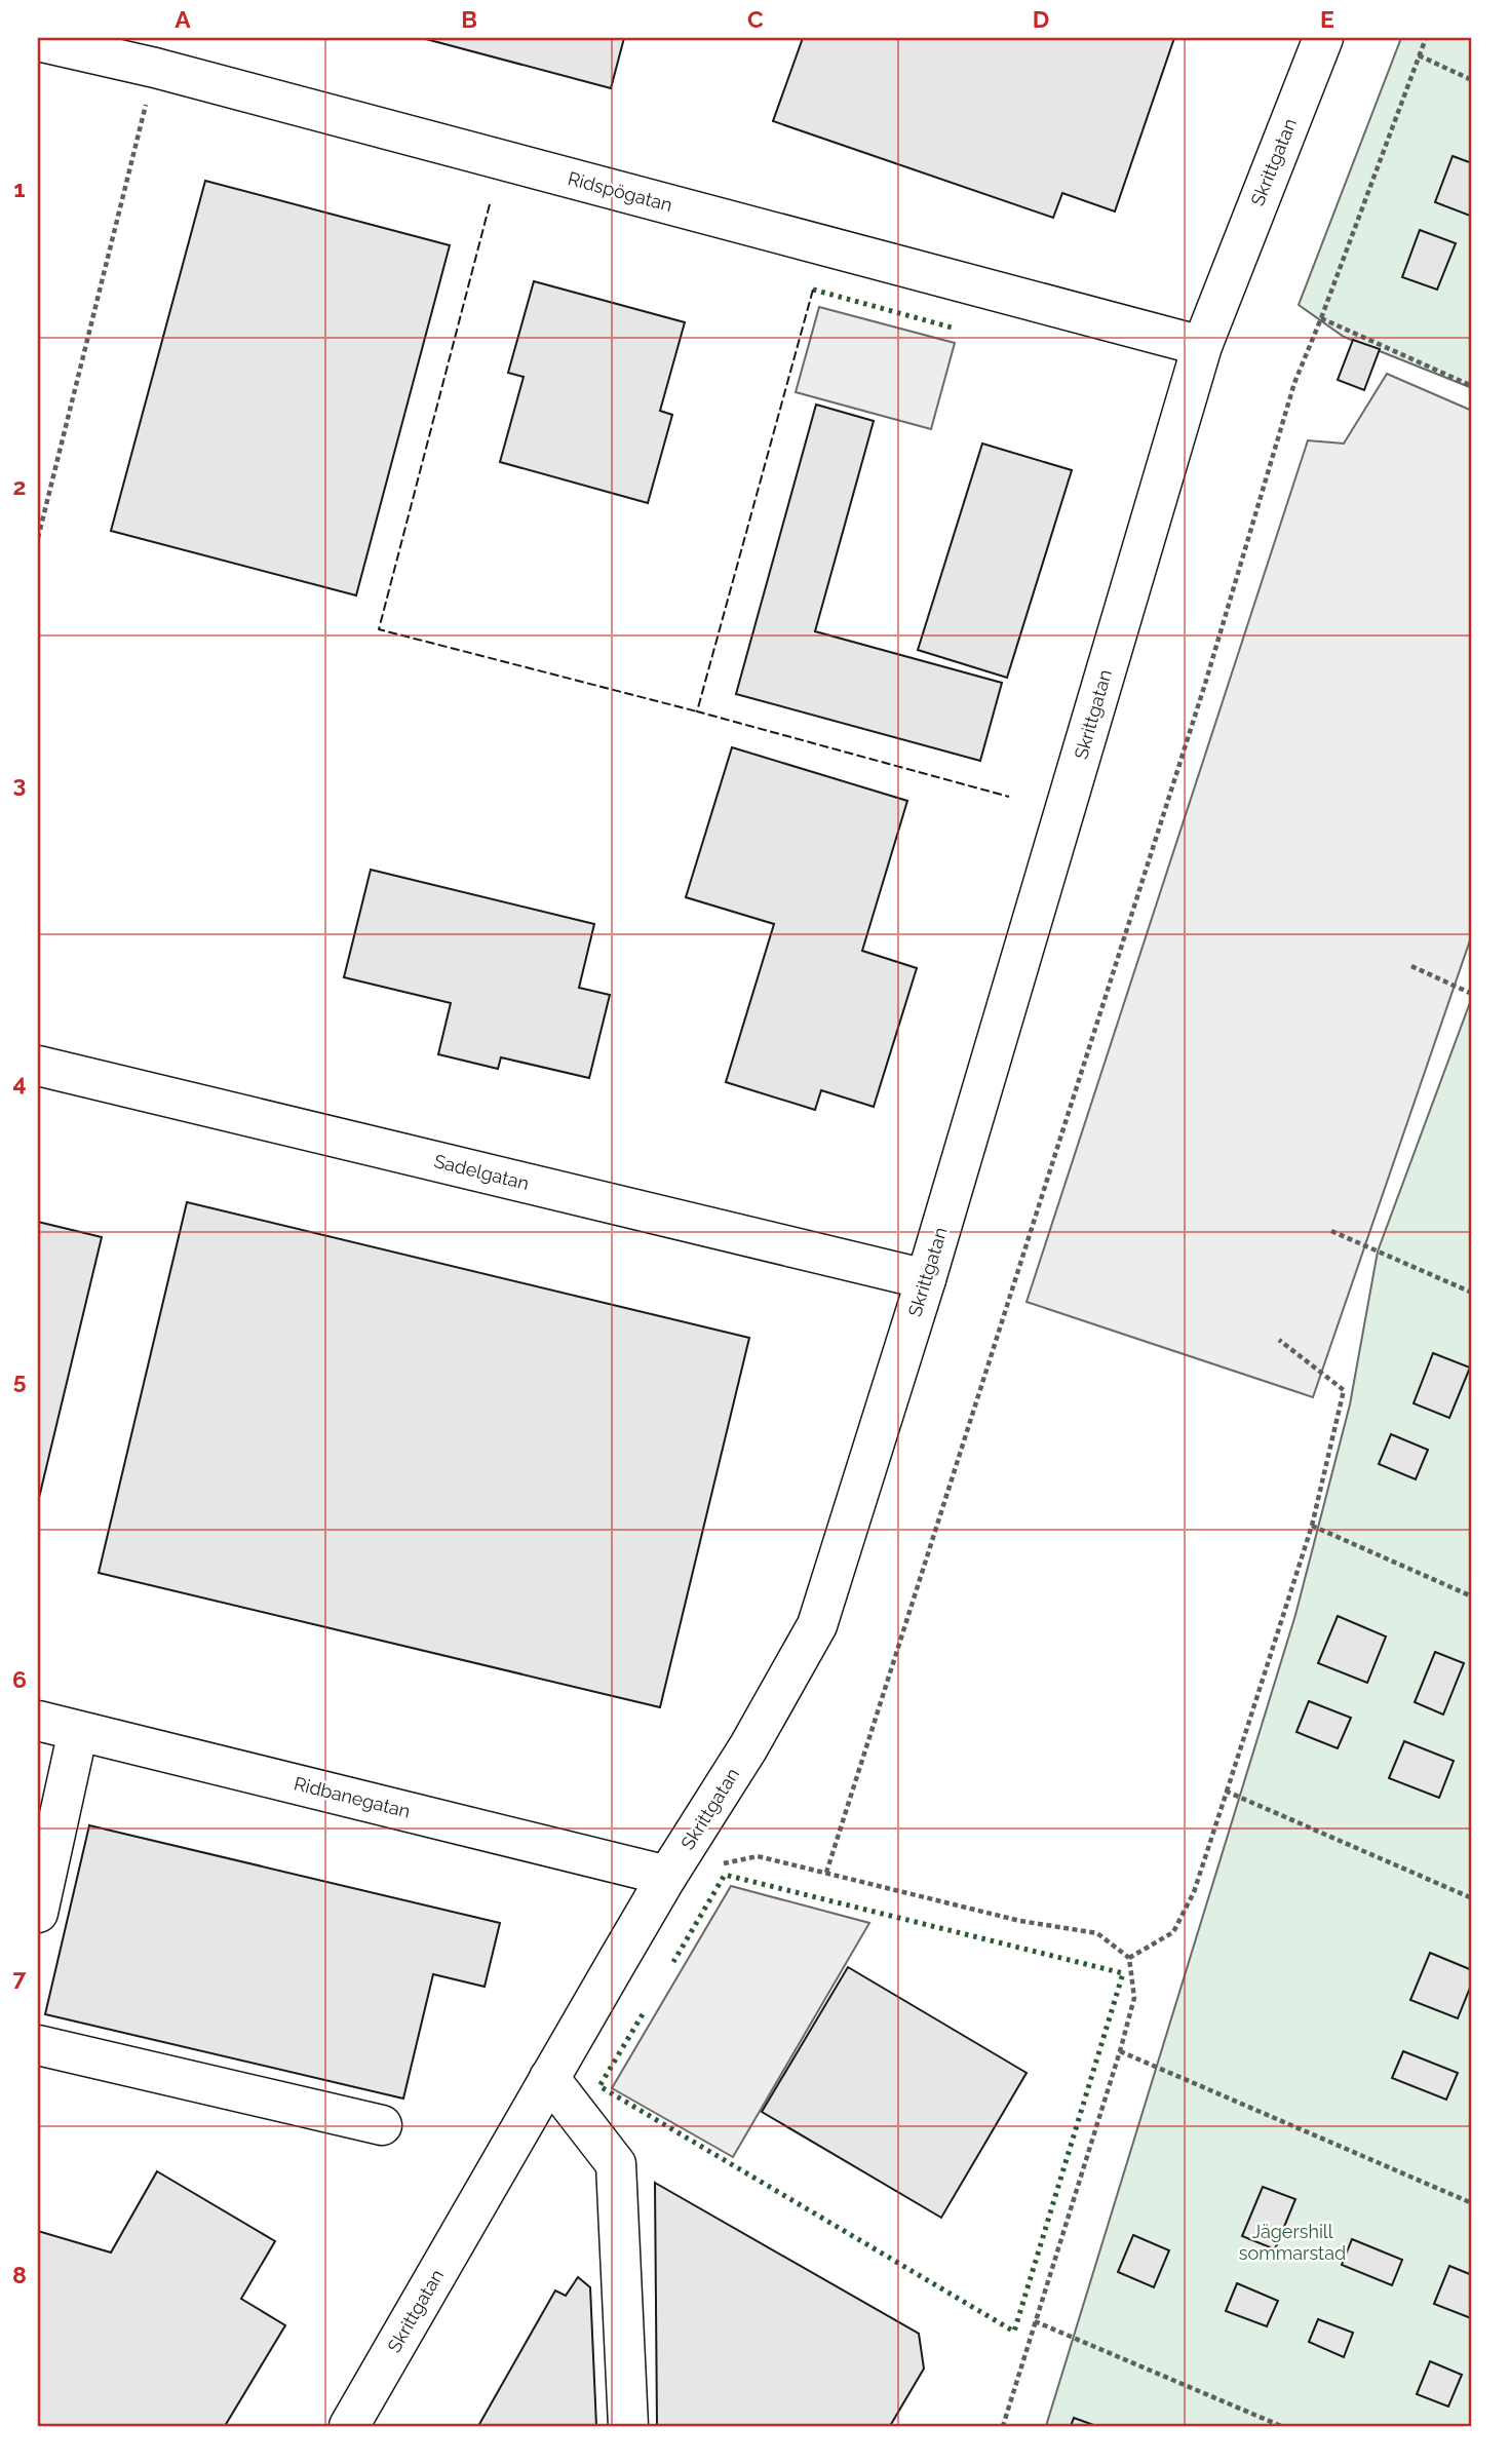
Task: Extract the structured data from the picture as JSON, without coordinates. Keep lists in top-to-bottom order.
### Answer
{
  "streets": {
    "street": [
      "Skrittgatan",
      "Ridspögatan",
      "Sadelgatan",
      "Ridbanegatan"
    ]
  },
  "crossings": [
    ["Skrittgatan", "Ridspögatan"],
    ["Skrittgatan", "Sadelgatan"],
    ["Skrittgatan", "Ridbanegatan"]
  ],
  "parks": ["Jägershill sommarstad"],
  "grid": {
    "columns": [
      "A",
      "B",
      "C",
      "D",
      "E"
    ],
    "rows": [
      "1",
      "2",
      "3",
      "4",
      "5",
      "6",
      "7",
      "8"
    ]
  }
}
